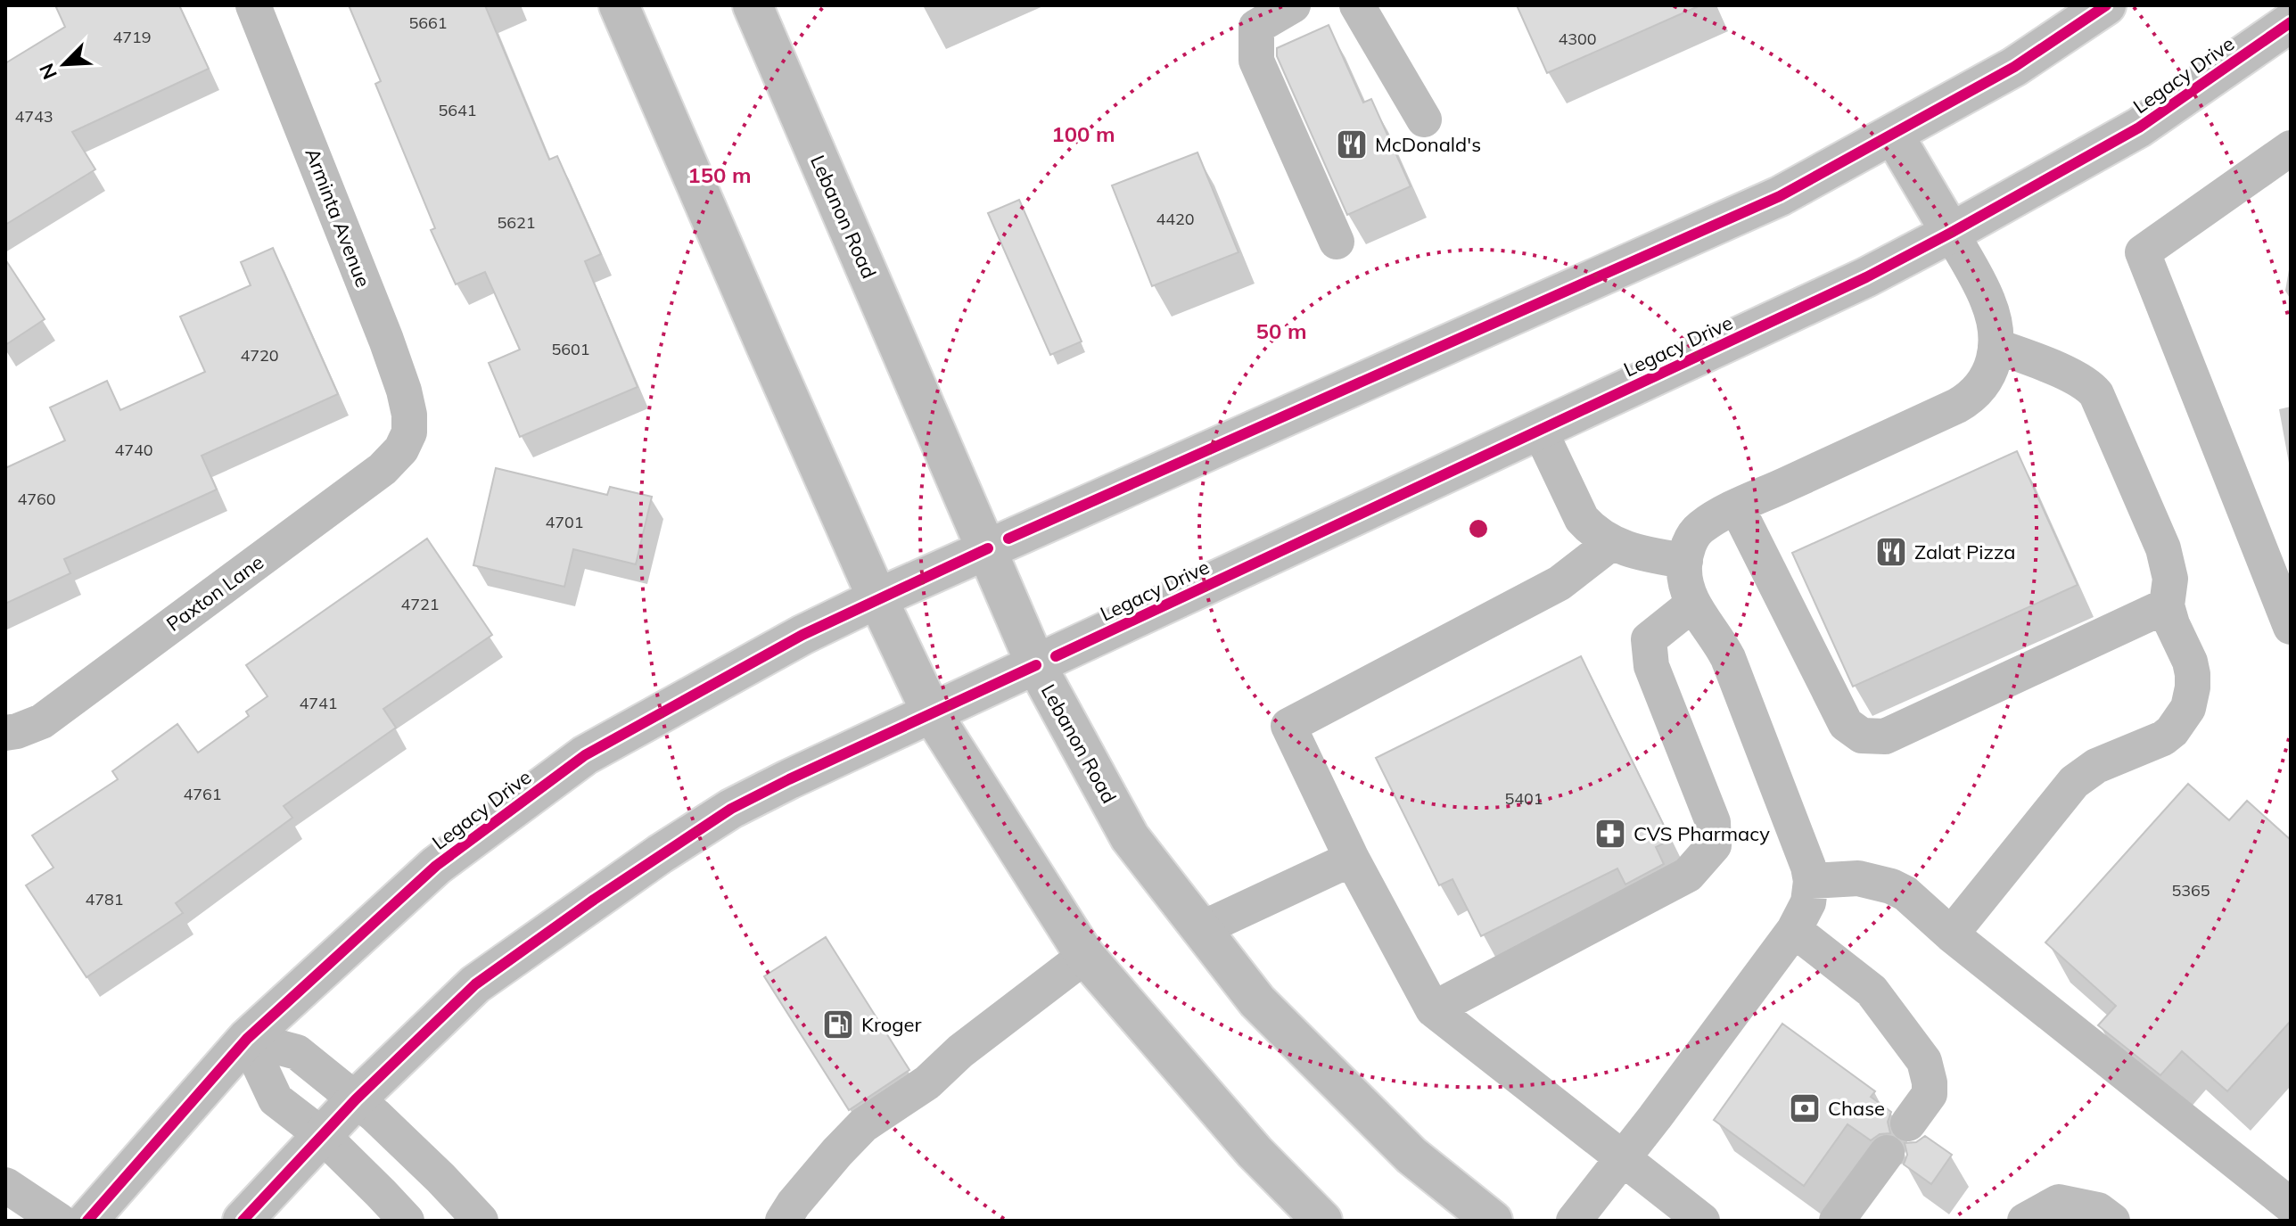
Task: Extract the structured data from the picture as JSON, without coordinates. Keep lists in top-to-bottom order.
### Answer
{
  "streets": {
    "main road": ["Legacy Drive", "Lebanon Road"],
    "street": ["Arminta Avenue", "Paxton Lane"]
  },
  "crossings": [
    ["Legacy Drive", "Lebanon Road"],
    ["Arminta Avenue", "Paxton Lane"]
  ],
  "places": {
    "restaurant": ["McDonald's", "Zalat Pizza"],
    "pharmacy": ["CVS Pharmacy"],
    "fuel station": ["Kroger"],
    "bank": ["Chase"]
  },
  "house_numbers": [
    "5661",
    "4719",
    "4300",
    "5641",
    "4743",
    "4420",
    "5621",
    "5601",
    "4720",
    "4740",
    "4760",
    "4701",
    "4721",
    "4741",
    "4761",
    "5401",
    "5365",
    "4781"
  ],
  "north": "bottom left",
  "rings": ["100 m", "150 m", "50 m"]
}
